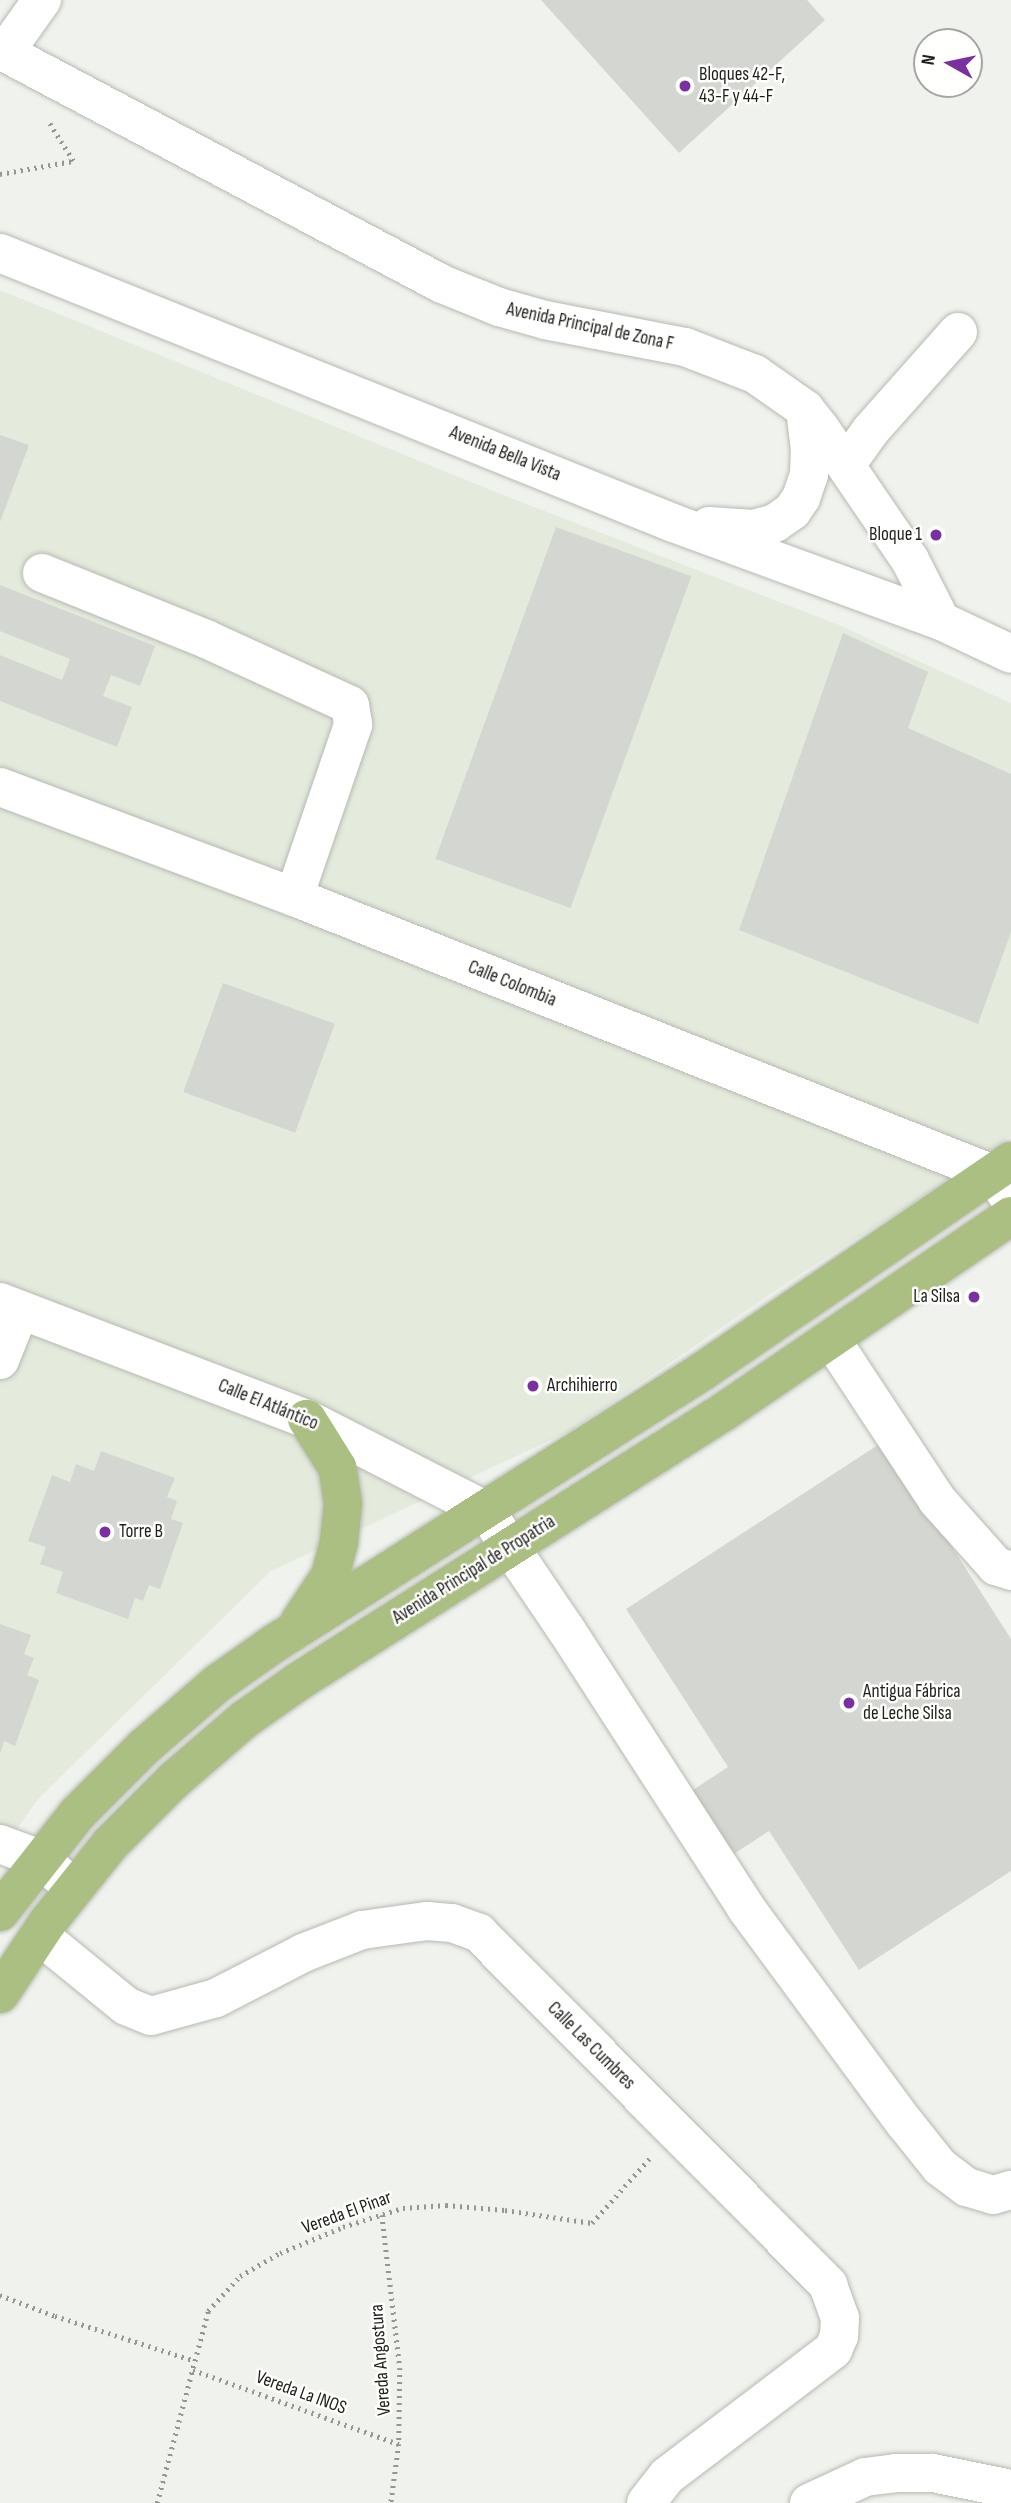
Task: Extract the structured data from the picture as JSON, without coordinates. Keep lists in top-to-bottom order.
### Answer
{
  "streets": {
    "main road": ["Avenida Principal de Propatria"],
    "street": [
      "Avenida Principal de Zona F",
      "Avenida Bella Vista",
      "Calle Colombia",
      "Calle El Atlántico",
      "Calle Las Cumbres"
    ],
    "path": ["Vereda El Pinar", "Vereda Angostura", "Vereda La INOS"]
  },
  "crossings": [
    ["Avenida Principal de Zona F", "Avenida Bella Vista"],
    ["Calle El Atlántico", "Avenida Principal de Propatria"],
    ["Avenida Principal de Propatria", "Calle Las Cumbres"],
    ["Calle Las Cumbres", "Vereda El Pinar"],
    ["Vereda El Pinar", "Vereda Angostura"],
    ["Vereda El Pinar", "Vereda La INOS"],
    ["Vereda Angostura", "Vereda La INOS"]
  ],
  "places": [
    "Bloques 42-F, 43-F y 44-F",
    "Bloque 1",
    "La Silsa",
    "Archihierro",
    "Torre B",
    "Antigua Fábrica de Leche Silsa"
  ],
  "north": "left"
}
